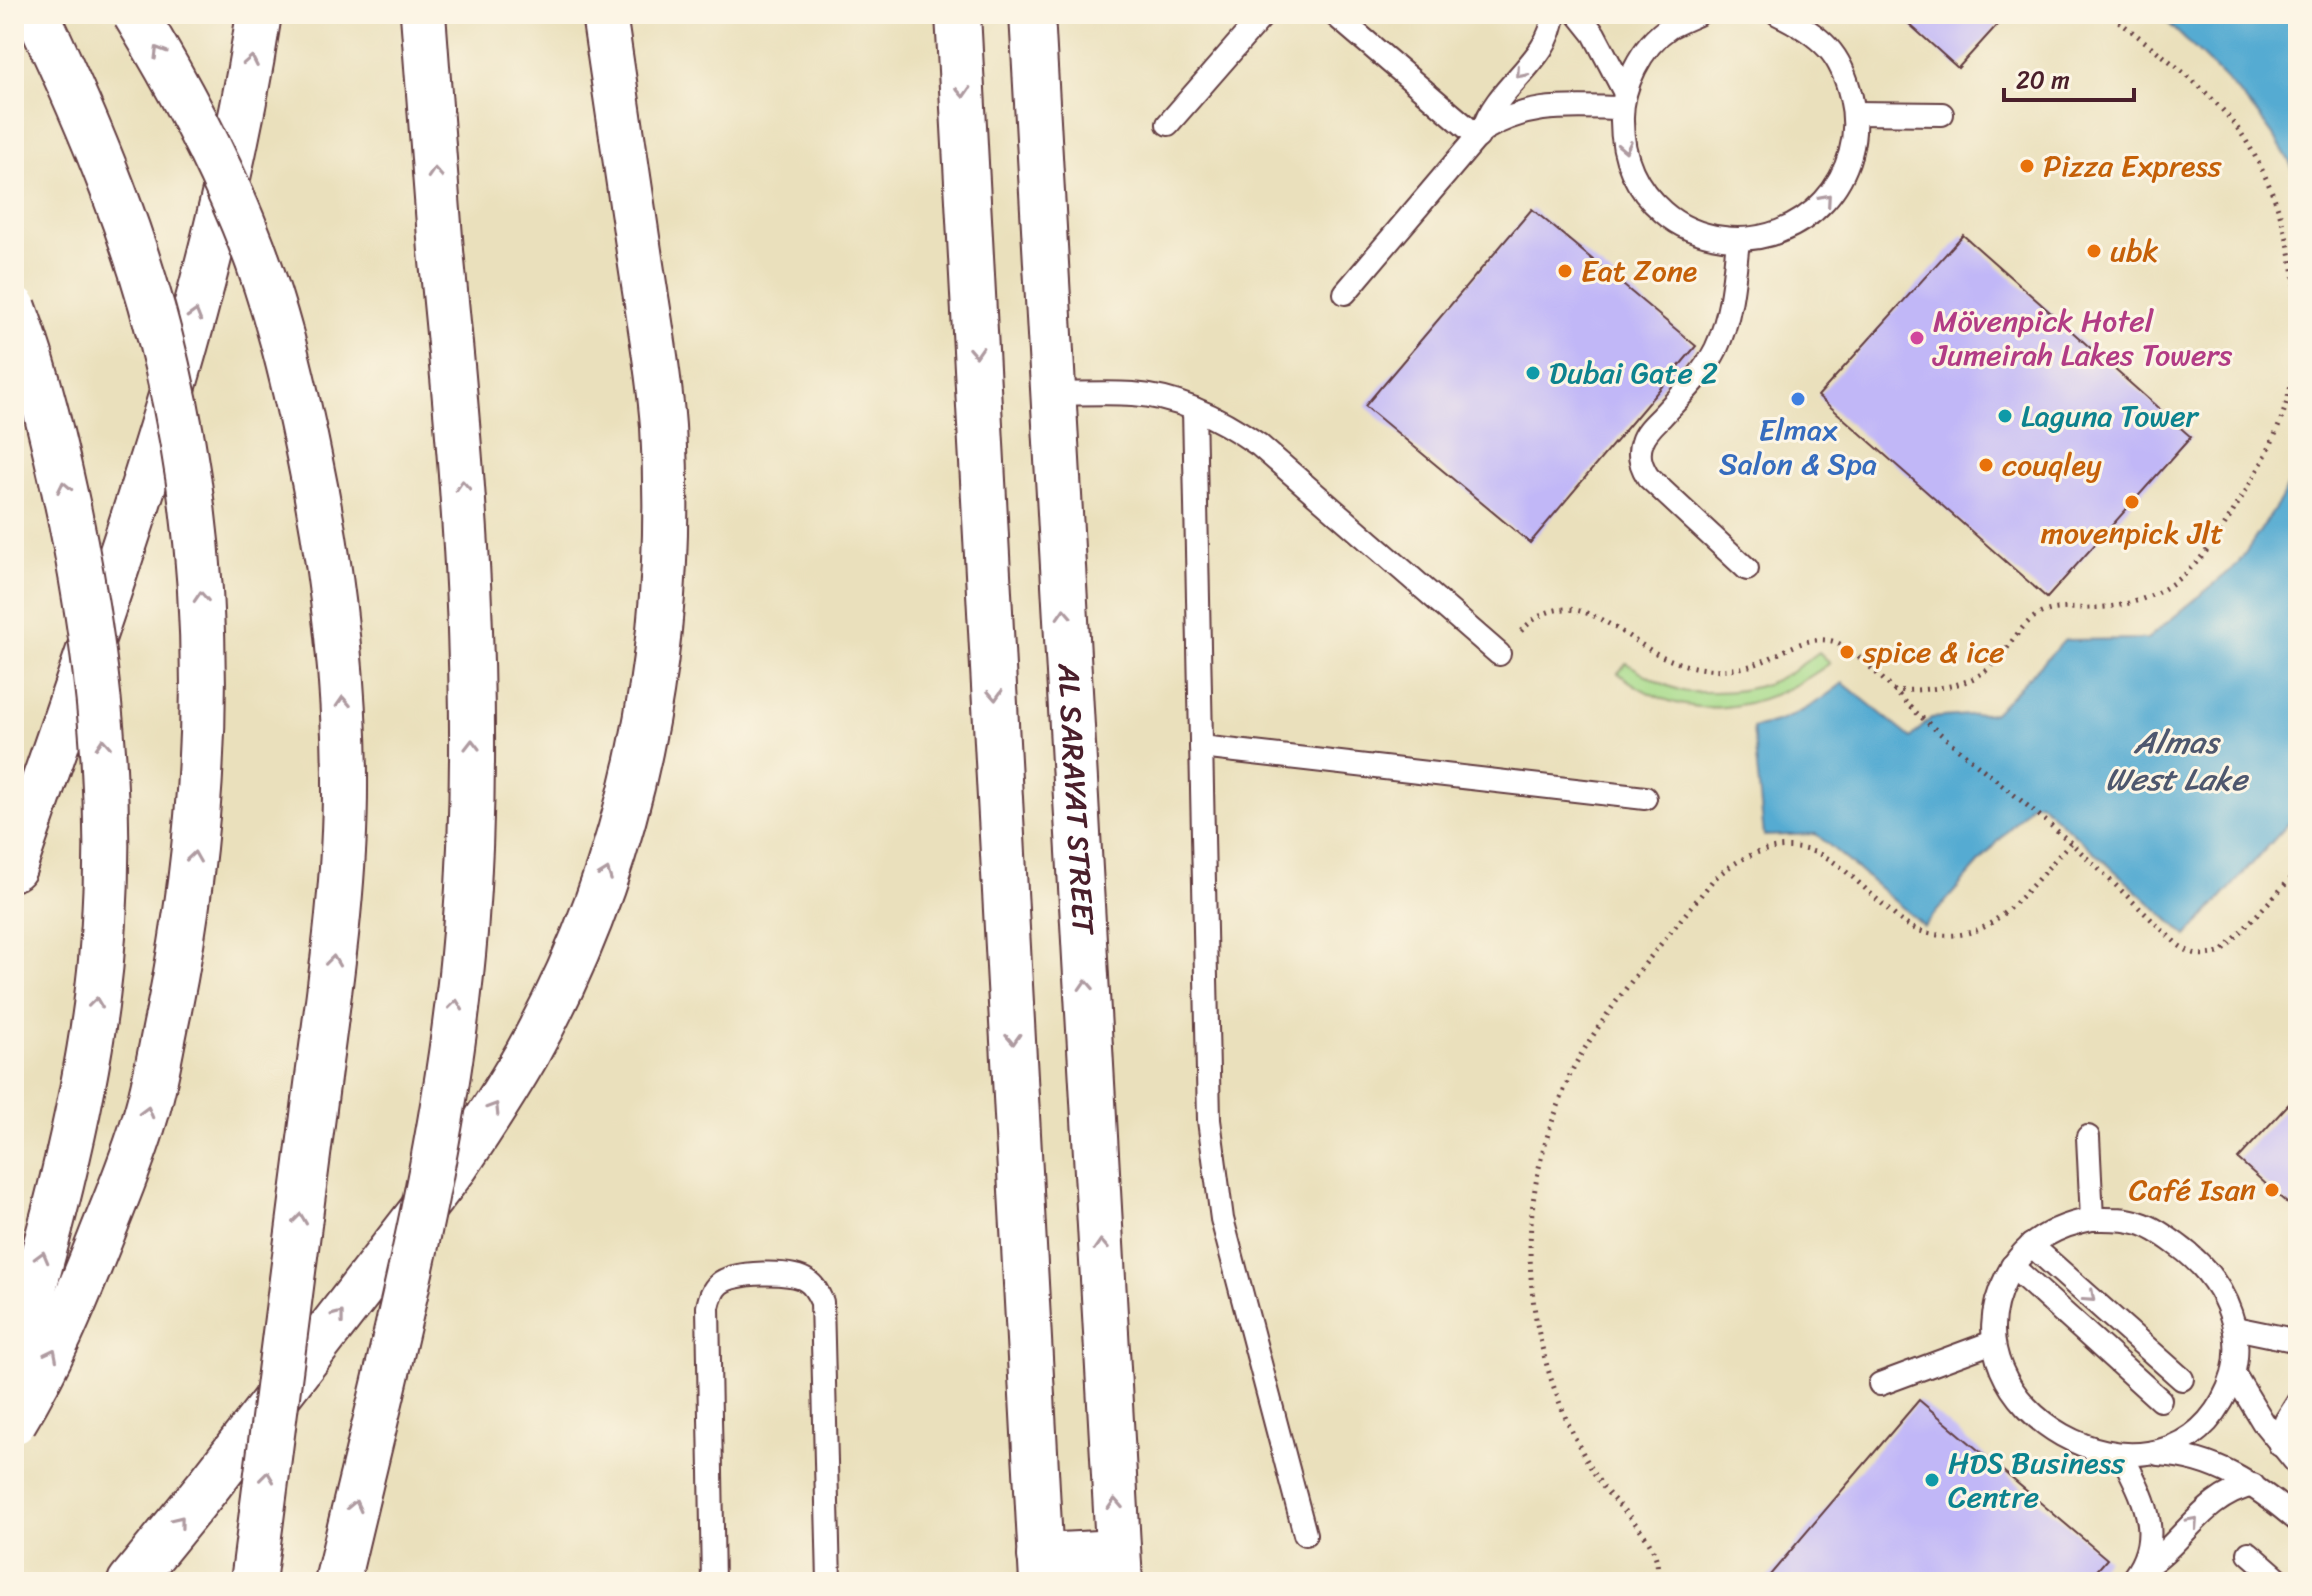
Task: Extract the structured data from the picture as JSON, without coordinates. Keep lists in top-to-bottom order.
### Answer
{
  "streets": {
    "main road": ["AL SARAYAT STREET"]
  },
  "water": ["Almas West Lake"],
  "places": [
    "Pizza Express",
    "ubk",
    "Eat Zone",
    "Mövenpick Hotel Jumeirah Lakes Towers",
    "Dubai Gate 2",
    "Elmax Salon & Spa",
    "Laguna Tower",
    "couqley",
    "movenpick Jlt",
    "spice & ice",
    "Café Isan",
    "HDS Business Centre"
  ],
  "scale_bar": "20 m"
}
